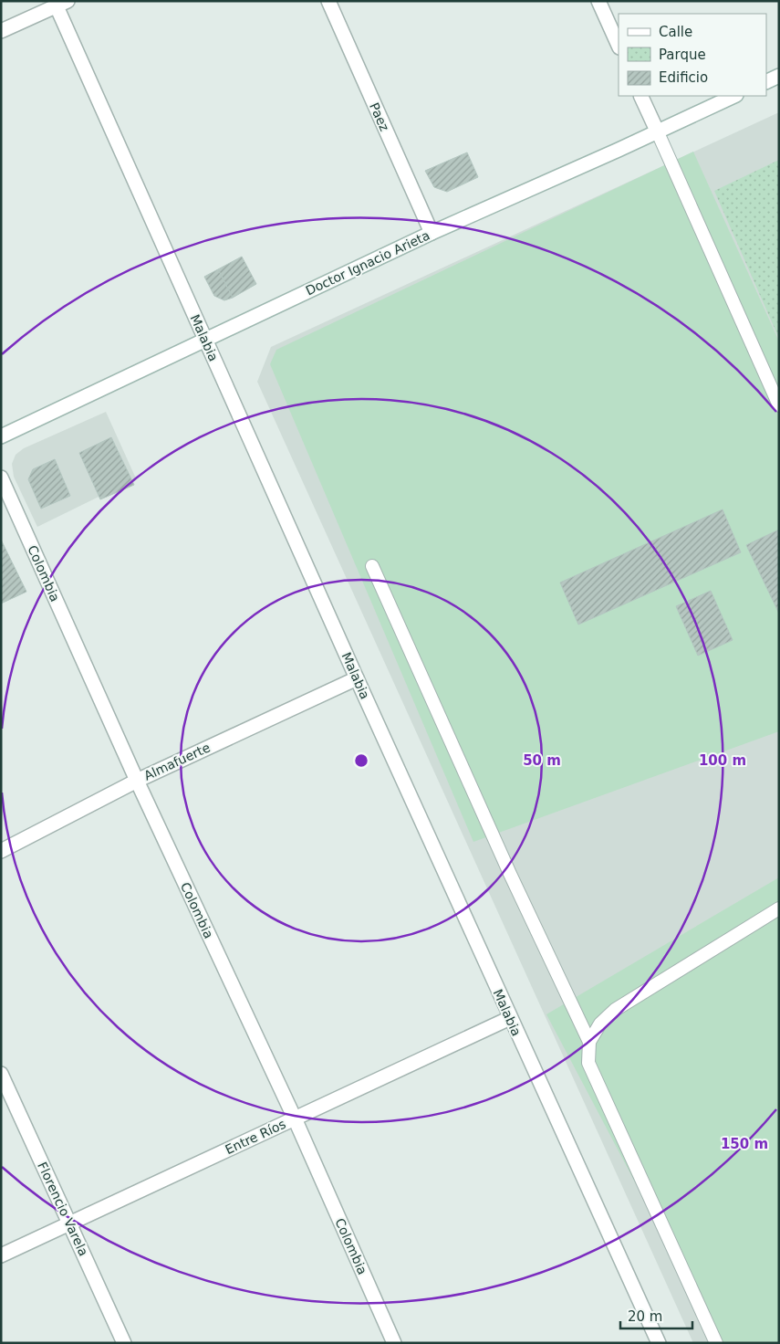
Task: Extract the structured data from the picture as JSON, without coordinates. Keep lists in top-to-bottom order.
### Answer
{
  "streets": {
    "street": [
      "Paez",
      "Doctor Ignacio Arieta",
      "Malabia",
      "Colombia",
      "Almafuerte",
      "Entre Ríos",
      "Florencio Varela"
    ]
  },
  "crossings": [
    ["Paez", "Doctor Ignacio Arieta"],
    ["Doctor Ignacio Arieta", "Malabia"],
    ["Malabia", "Almafuerte"],
    ["Malabia", "Entre Ríos"],
    ["Colombia", "Almafuerte"],
    ["Colombia", "Entre Ríos"],
    ["Entre Ríos", "Florencio Varela"]
  ],
  "legend": ["Calle", "Parque", "Edificio"],
  "scale_bar": "20 m",
  "rings": ["50 m", "100 m", "150 m"]
}
